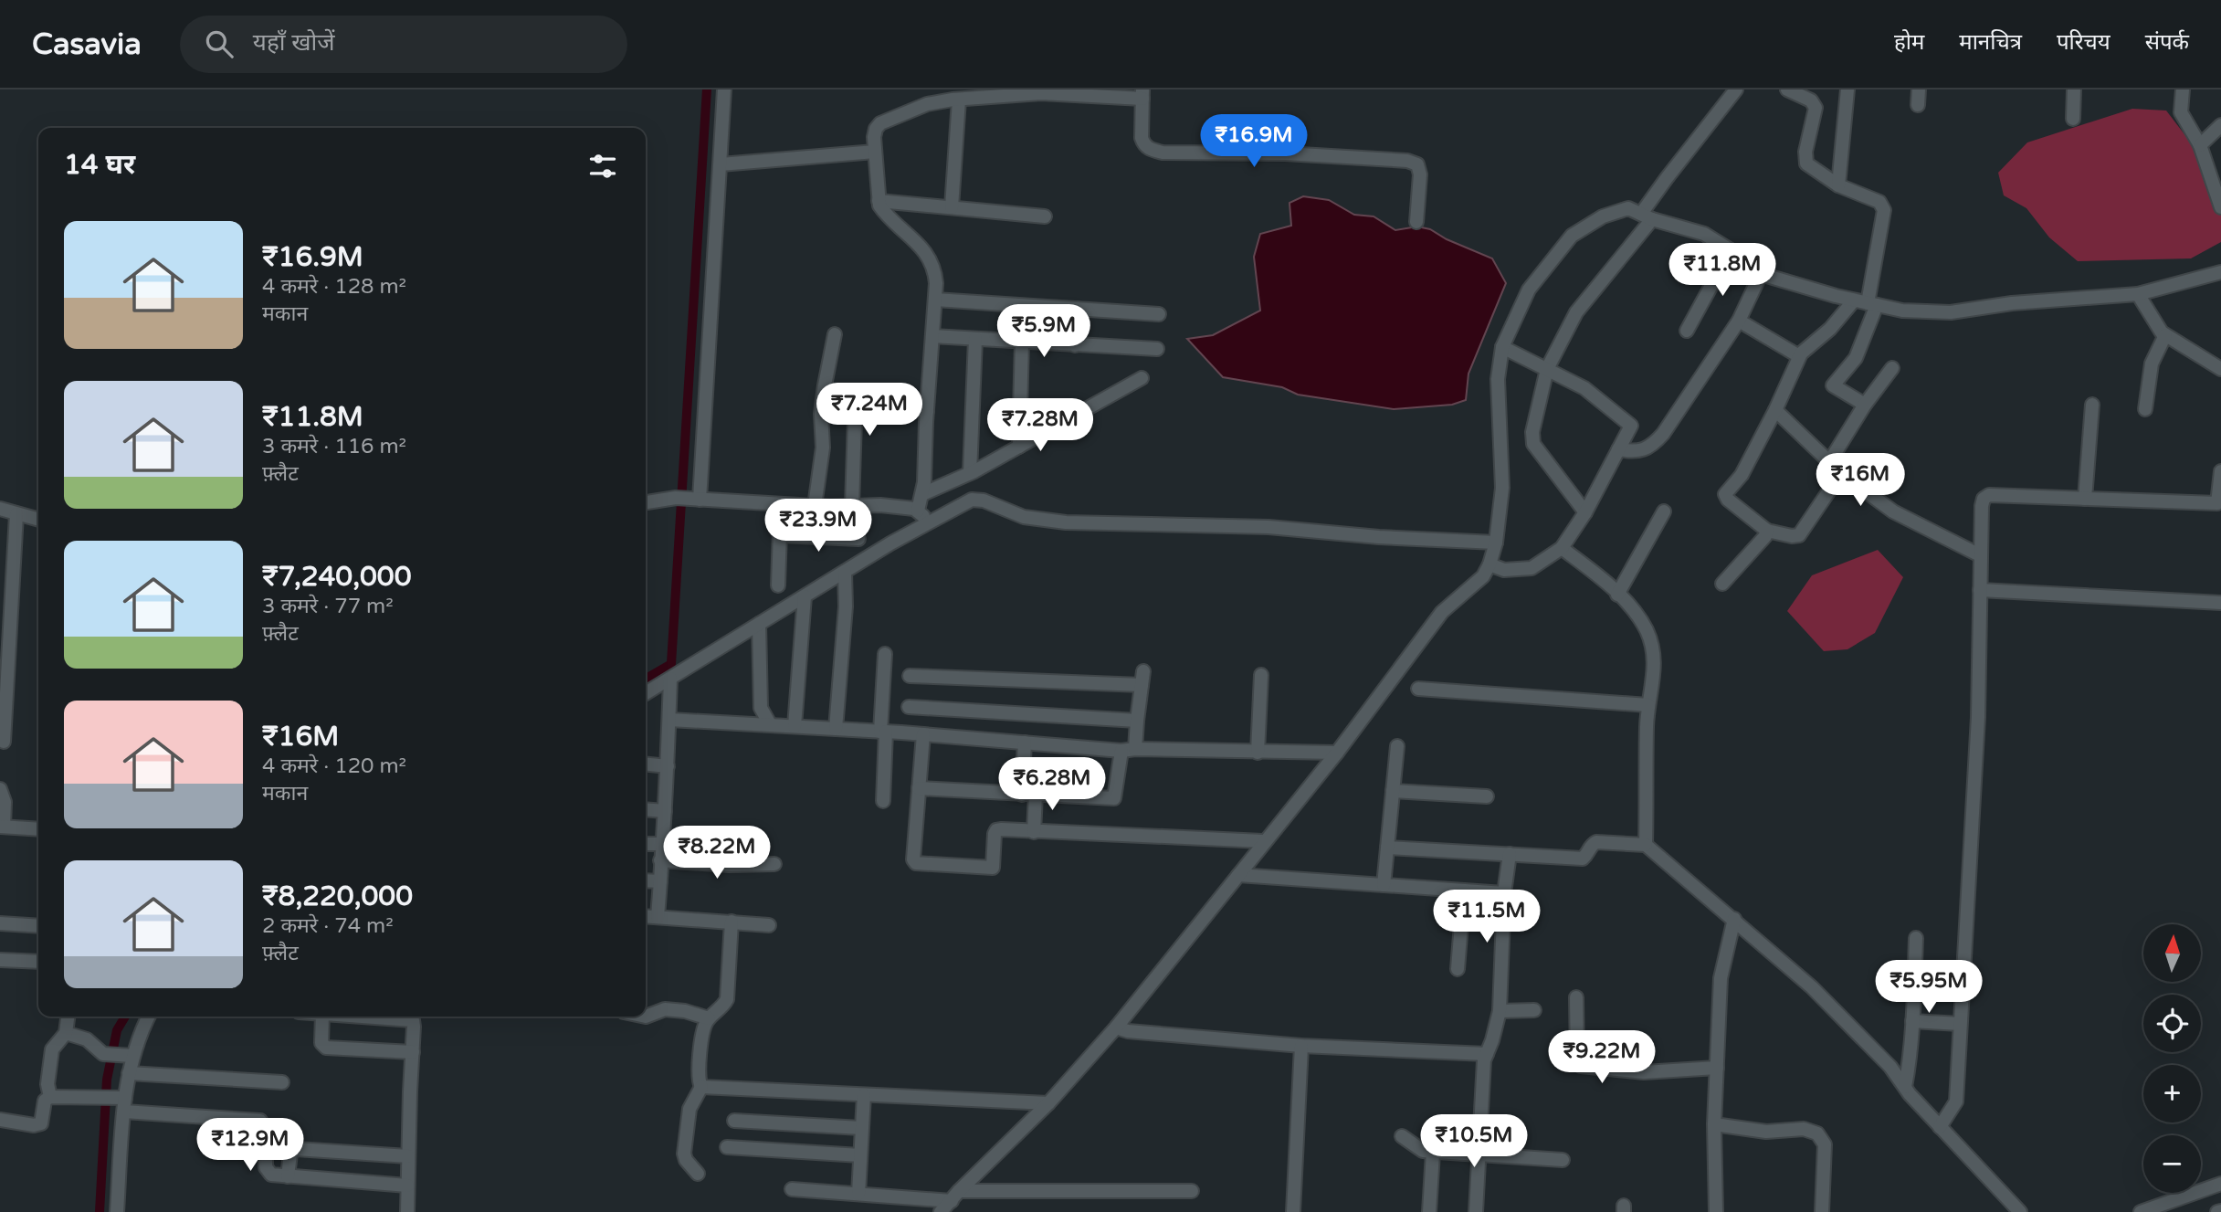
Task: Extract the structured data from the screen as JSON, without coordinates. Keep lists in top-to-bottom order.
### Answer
{
  "north": "top",
  "page": {
    "header": "Casavia",
    "search": "यहाँ खोजें",
    "nav": [
      "होम",
      "मानचित्र",
      "परिचय",
      "संपर्क"
    ],
    "price": [
      "₹16.9M",
      "₹11.8M",
      "₹5.9M",
      "₹7.24M",
      "₹7.28M",
      "₹16M",
      "₹23.9M",
      "₹6.28M",
      "₹8.22M",
      "₹11.5M",
      "₹5.95M",
      "₹9.22M",
      "₹10.5M",
      "₹12.9M"
    ],
    "heading": "14 घर",
    "list": [
      {
        "name": "₹16.9M",
        "note": "4 कमरे · 128 m² · मकान"
      },
      {
        "name": "₹11.8M",
        "note": "3 कमरे · 116 m² · फ़्लैट"
      },
      {
        "name": "₹7,240,000",
        "note": "3 कमरे · 77 m² · फ़्लैट"
      },
      {
        "name": "₹16M",
        "note": "4 कमरे · 120 m² · मकान"
      },
      {
        "name": "₹8,220,000",
        "note": "2 कमरे · 74 m² · फ़्लैट"
      }
    ],
    "map_buttons": ["+", "−"]
  }
}
